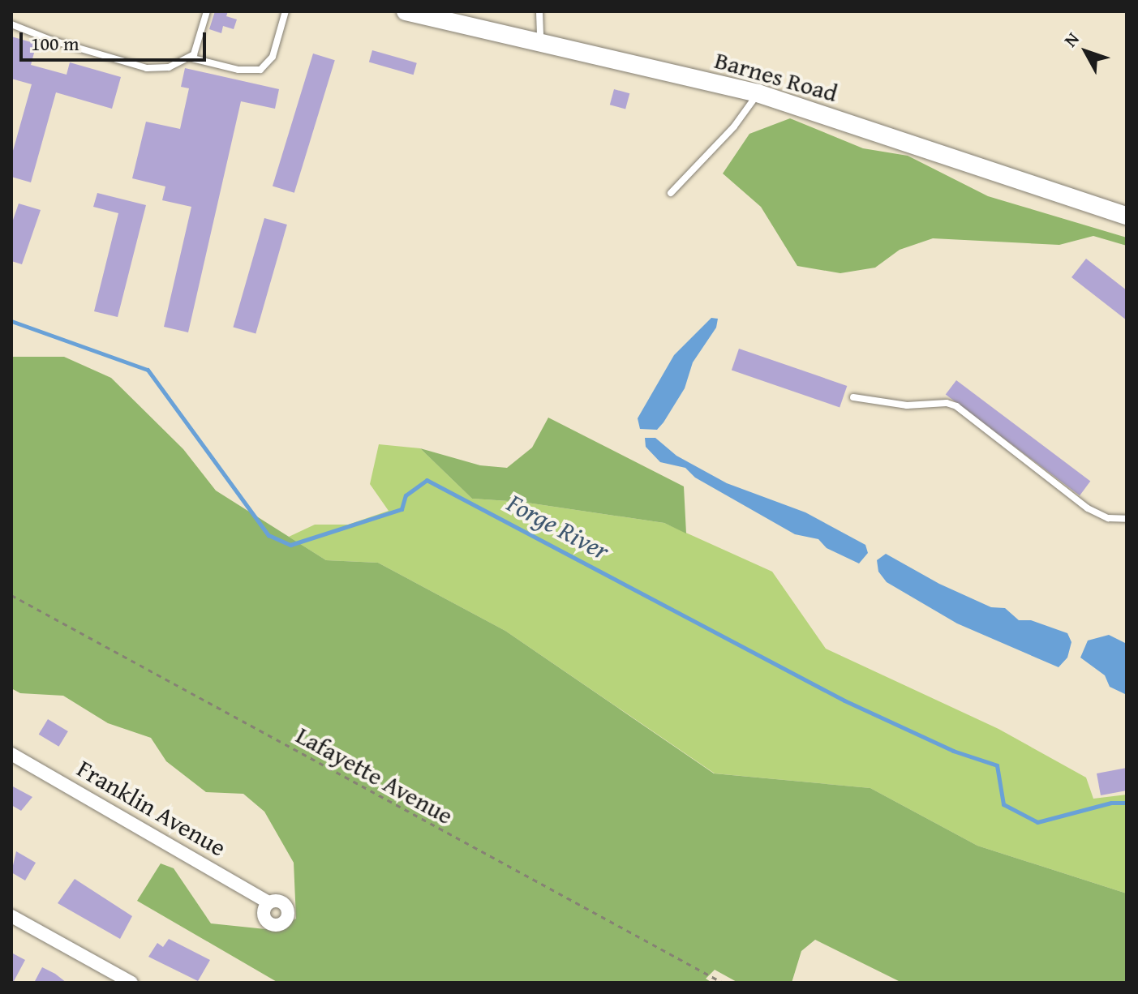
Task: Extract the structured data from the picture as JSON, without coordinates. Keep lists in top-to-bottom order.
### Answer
{
  "streets": {
    "street": ["Barnes Road", "Franklin Avenue"],
    "path": ["Lafayette Avenue"]
  },
  "water": ["Forge River"],
  "scale_bar": "100 m",
  "north": "top left"
}
